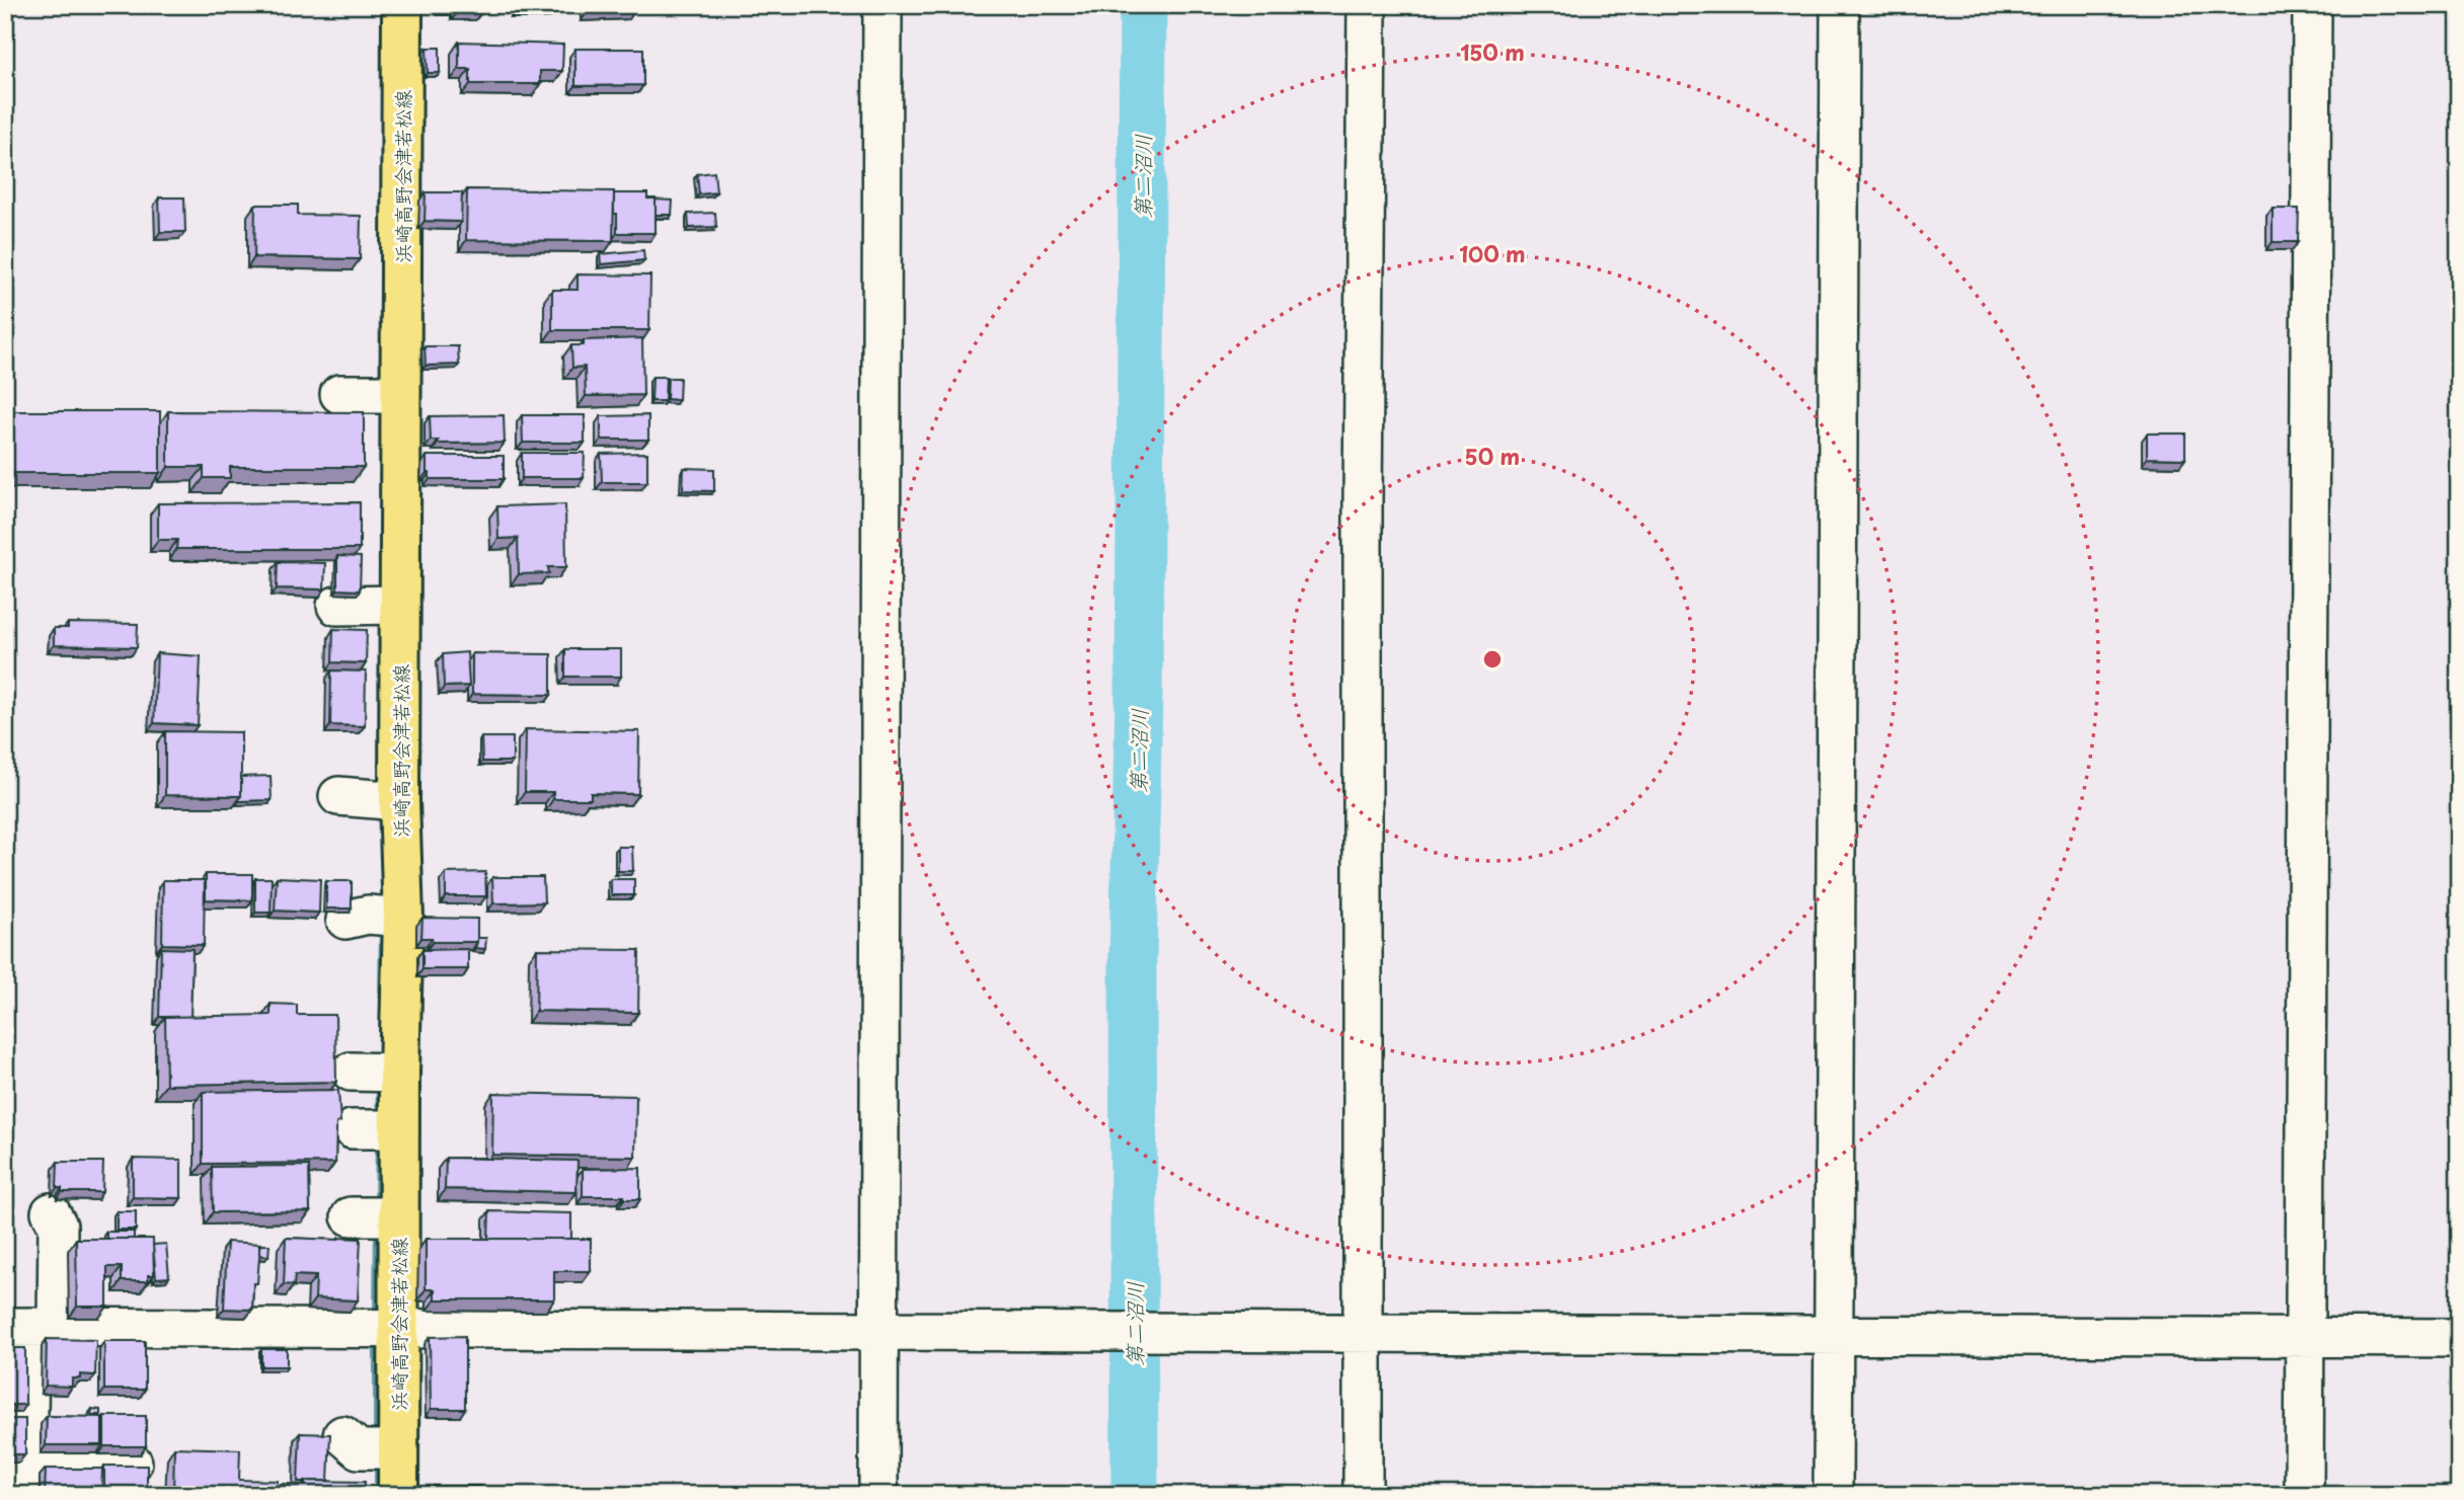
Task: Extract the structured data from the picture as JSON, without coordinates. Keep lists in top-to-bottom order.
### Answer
{
  "streets": {
    "main road": ["浜崎高野会津若松線"]
  },
  "water": ["第二沼川"],
  "rings": ["150 m", "100 m", "50 m"]
}
